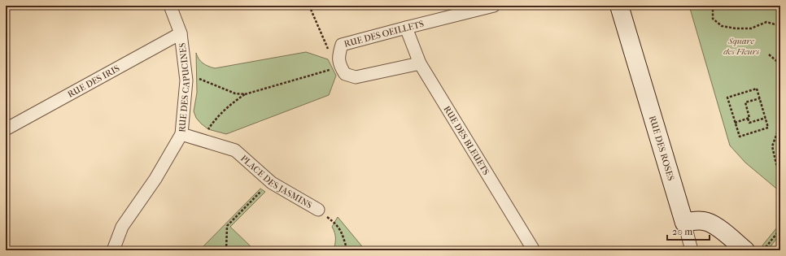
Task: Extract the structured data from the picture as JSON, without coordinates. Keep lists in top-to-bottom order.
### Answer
{
  "streets": {
    "street": [
      "RUE DES OEILLETS",
      "RUE DES IRIS",
      "RUE DES CAPUCINES",
      "RUE DES BLEUETS",
      "RUE DES ROSES",
      "PLACE DES JASMINS"
    ]
  },
  "crossings": [
    ["RUE DES OEILLETS", "RUE DES BLEUETS"],
    ["RUE DES IRIS", "RUE DES CAPUCINES"],
    ["RUE DES CAPUCINES", "PLACE DES JASMINS"]
  ],
  "parks": ["Square des Fleurs"],
  "scale_bar": "20 m"
}
